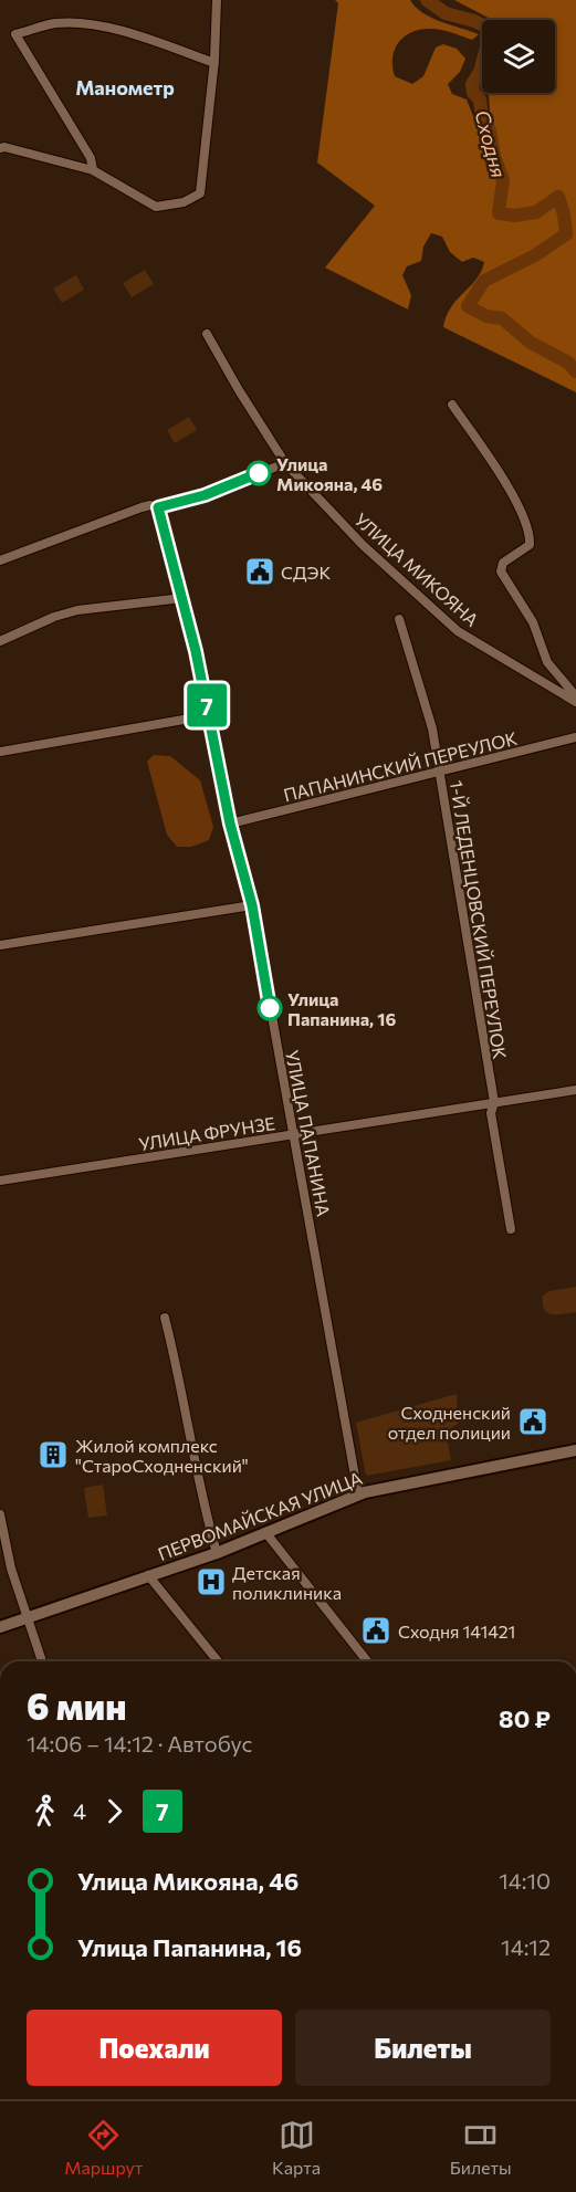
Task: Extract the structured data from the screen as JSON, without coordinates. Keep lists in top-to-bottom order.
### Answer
{
  "streets": {
    "main road": ["ПЕРВОМАЙСКАЯ УЛИЦА"],
    "street": [
      "УЛИЦА МИКОЯНА",
      "ПАПАНИНСКИЙ ПЕРЕУЛОК",
      "1-Й ЛЕДЕНЦОВСКИЙ ПЕРЕУЛОК",
      "УЛИЦА ФРУНЗЕ",
      "УЛИЦА ПАПАНИНА"
    ]
  },
  "crossings": [
    ["ПАПАНИНСКИЙ ПЕРЕУЛОК", "1-Й ЛЕДЕНЦОВСКИЙ ПЕРЕУЛОК"],
    ["ПАПАНИНСКИЙ ПЕРЕУЛОК", "УЛИЦА ПАПАНИНА"],
    ["1-Й ЛЕДЕНЦОВСКИЙ ПЕРЕУЛОК", "УЛИЦА ФРУНЗЕ"],
    ["УЛИЦА ФРУНЗЕ", "УЛИЦА ПАПАНИНА"],
    ["УЛИЦА ПАПАНИНА", "ПЕРВОМАЙСКАЯ УЛИЦА"]
  ],
  "districts": ["Манометр"],
  "water": ["Сходня"],
  "places": {
    "other": ["Улица Микояна, 46", "Улица Папанина, 16"],
    "public building": ["СДЭК", "Сходненский отдел полиции", "Сходня 141421"],
    "building": ["Жилой комплекс \"СтароСходненский\""],
    "hospital": ["Детская поликлиника"]
  },
  "lines": ["bus line 7"],
  "page": {
    "on_map": "7",
    "heading": ["6 мин", "14:06 – 14:12 · Автобус", "80 ₽"],
    "legs": ["4", "7"],
    "list": [
      {
        "name": "Улица Микояна, 46",
        "value": "14:10"
      },
      {
        "name": "Улица Папанина, 16",
        "value": "14:12"
      }
    ],
    "buttons": ["Поехали", "Билеты"],
    "tabs": ["Маршрут", "Карта", "Билеты"]
  }
}
